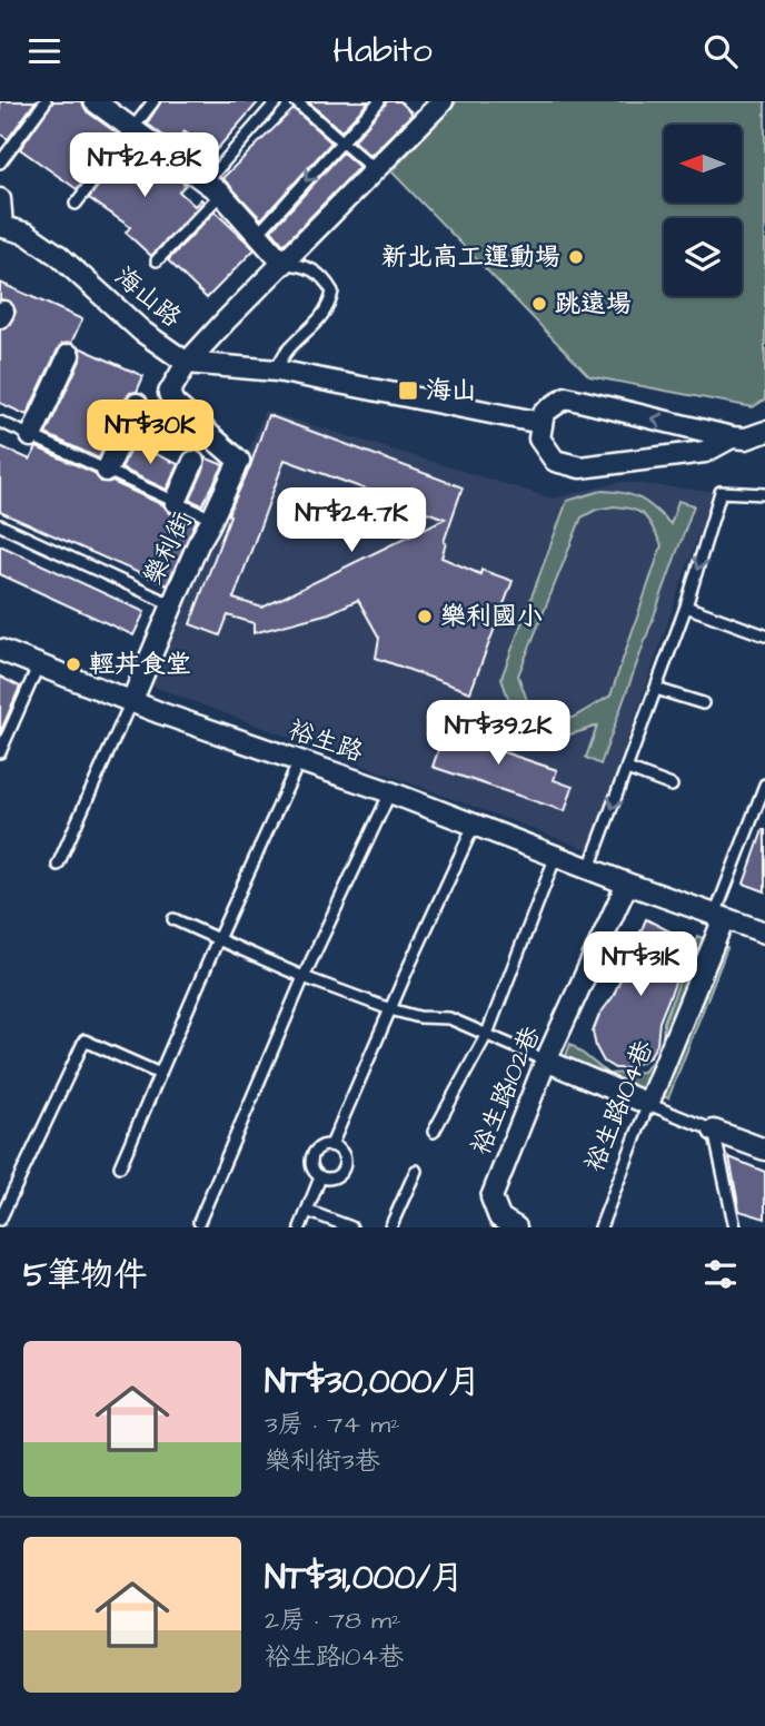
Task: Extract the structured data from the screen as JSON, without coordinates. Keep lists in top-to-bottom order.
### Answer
{
  "streets": {
    "street": [
      "海山路",
      "樂利街",
      "裕生路",
      "裕生路102巷",
      "裕生路104巷"
    ]
  },
  "crossings": [
    ["海山路", "樂利街"],
    ["樂利街", "裕生路"],
    ["裕生路", "裕生路102巷"],
    ["裕生路", "裕生路104巷"]
  ],
  "places": {
    "other": [
      "新北高工運動場",
      "跳遠場",
      "樂利國小",
      "輕丼食堂"
    ],
    "transit": ["海山"]
  },
  "north": "left",
  "page": {
    "header": "Habito",
    "price": [
      "NT$24.8K",
      "NT$30K",
      "NT$24.7K",
      "NT$39.2K",
      "NT$31K"
    ],
    "heading": "5筆物件",
    "list": [
      {
        "name": "NT$30,000/月",
        "note": "3房 · 74 m² · 樂利街3巷"
      },
      {
        "name": "NT$31,000/月",
        "note": "2房 · 78 m² · 裕生路104巷"
      }
    ]
  }
}
